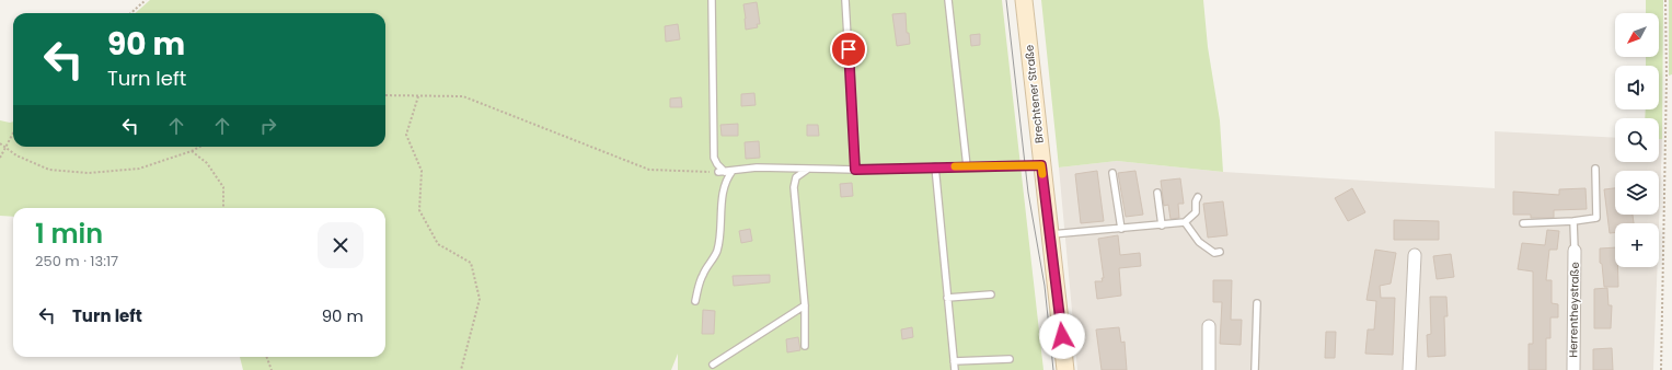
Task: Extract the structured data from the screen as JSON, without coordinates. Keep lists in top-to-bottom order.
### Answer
{
  "streets": {
    "main road": ["Brechtener Straße"],
    "street": ["Herrentheystraße"]
  },
  "north": "bottom left",
  "page": {
    "map_buttons": "+",
    "turn": ["90 m", "Turn left"],
    "heading": ["1 min", "250 m · 13:17"],
    "list": [
      {
        "name": "Turn left",
        "value": "90 m"
      }
    ]
  }
}
